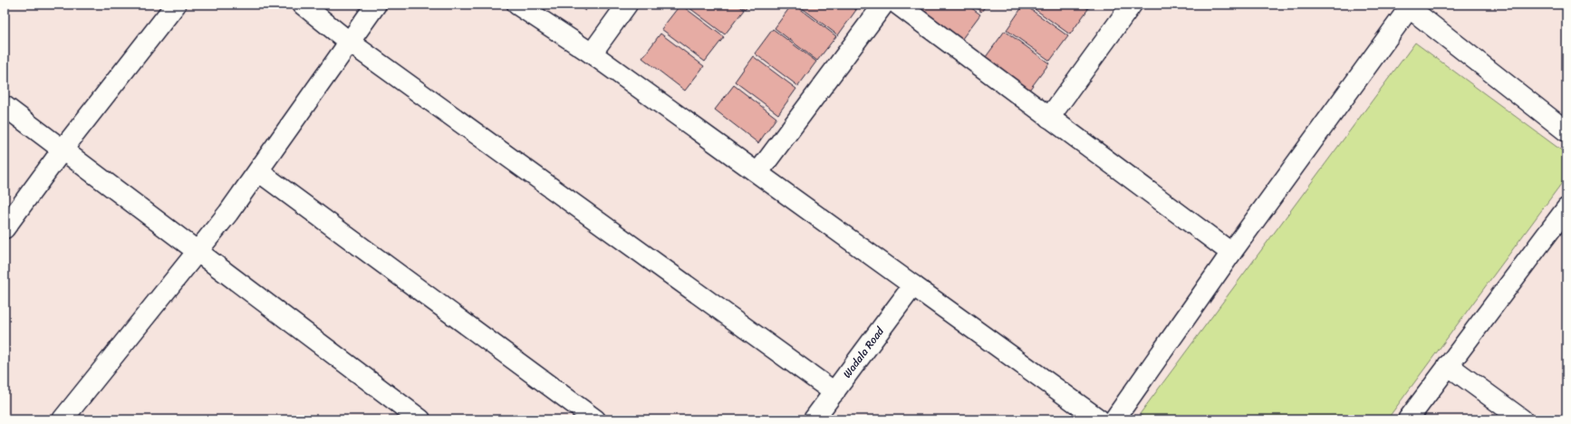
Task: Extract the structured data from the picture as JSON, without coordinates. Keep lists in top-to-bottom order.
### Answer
{
  "streets": {
    "street": ["Wadala Road"]
  }
}
